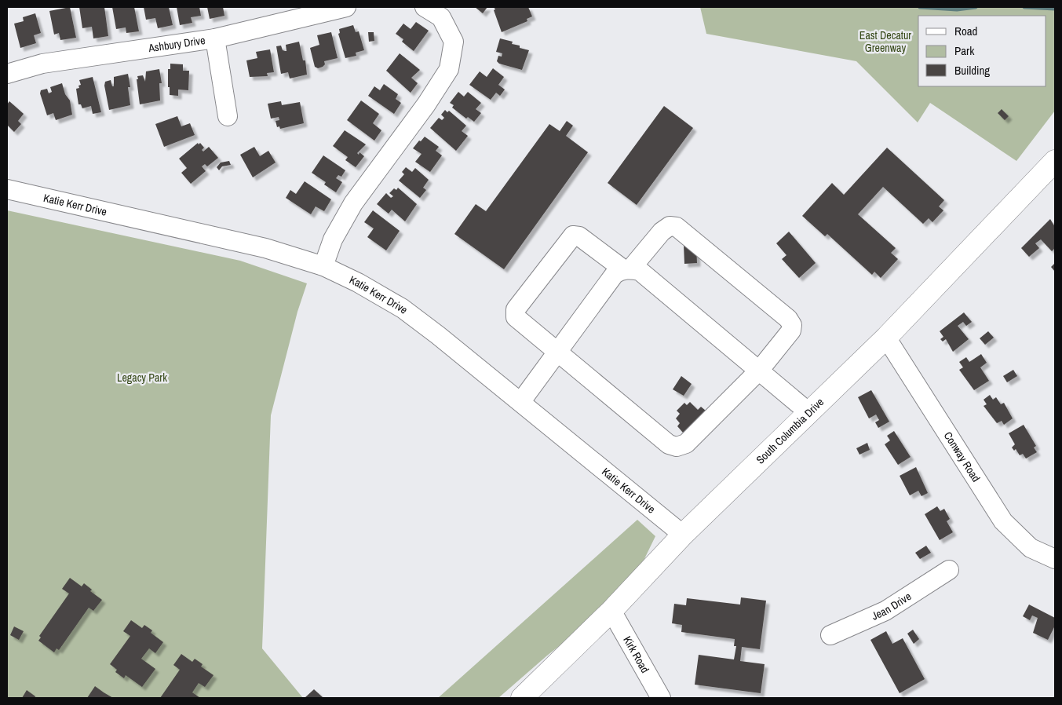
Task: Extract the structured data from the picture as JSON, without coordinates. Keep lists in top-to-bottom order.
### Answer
{
  "streets": {
    "main road": ["South Columbia Drive"],
    "street": [
      "Ashbury Drive",
      "Katie Kerr Drive",
      "Conway Road",
      "Jean Drive",
      "Kirk Road"
    ]
  },
  "crossings": [
    ["Katie Kerr Drive", "South Columbia Drive"],
    ["South Columbia Drive", "Conway Road"],
    ["South Columbia Drive", "Kirk Road"]
  ],
  "parks": ["East Decatur Greenway", "Legacy Park"],
  "legend": ["Road", "Park", "Building"]
}
